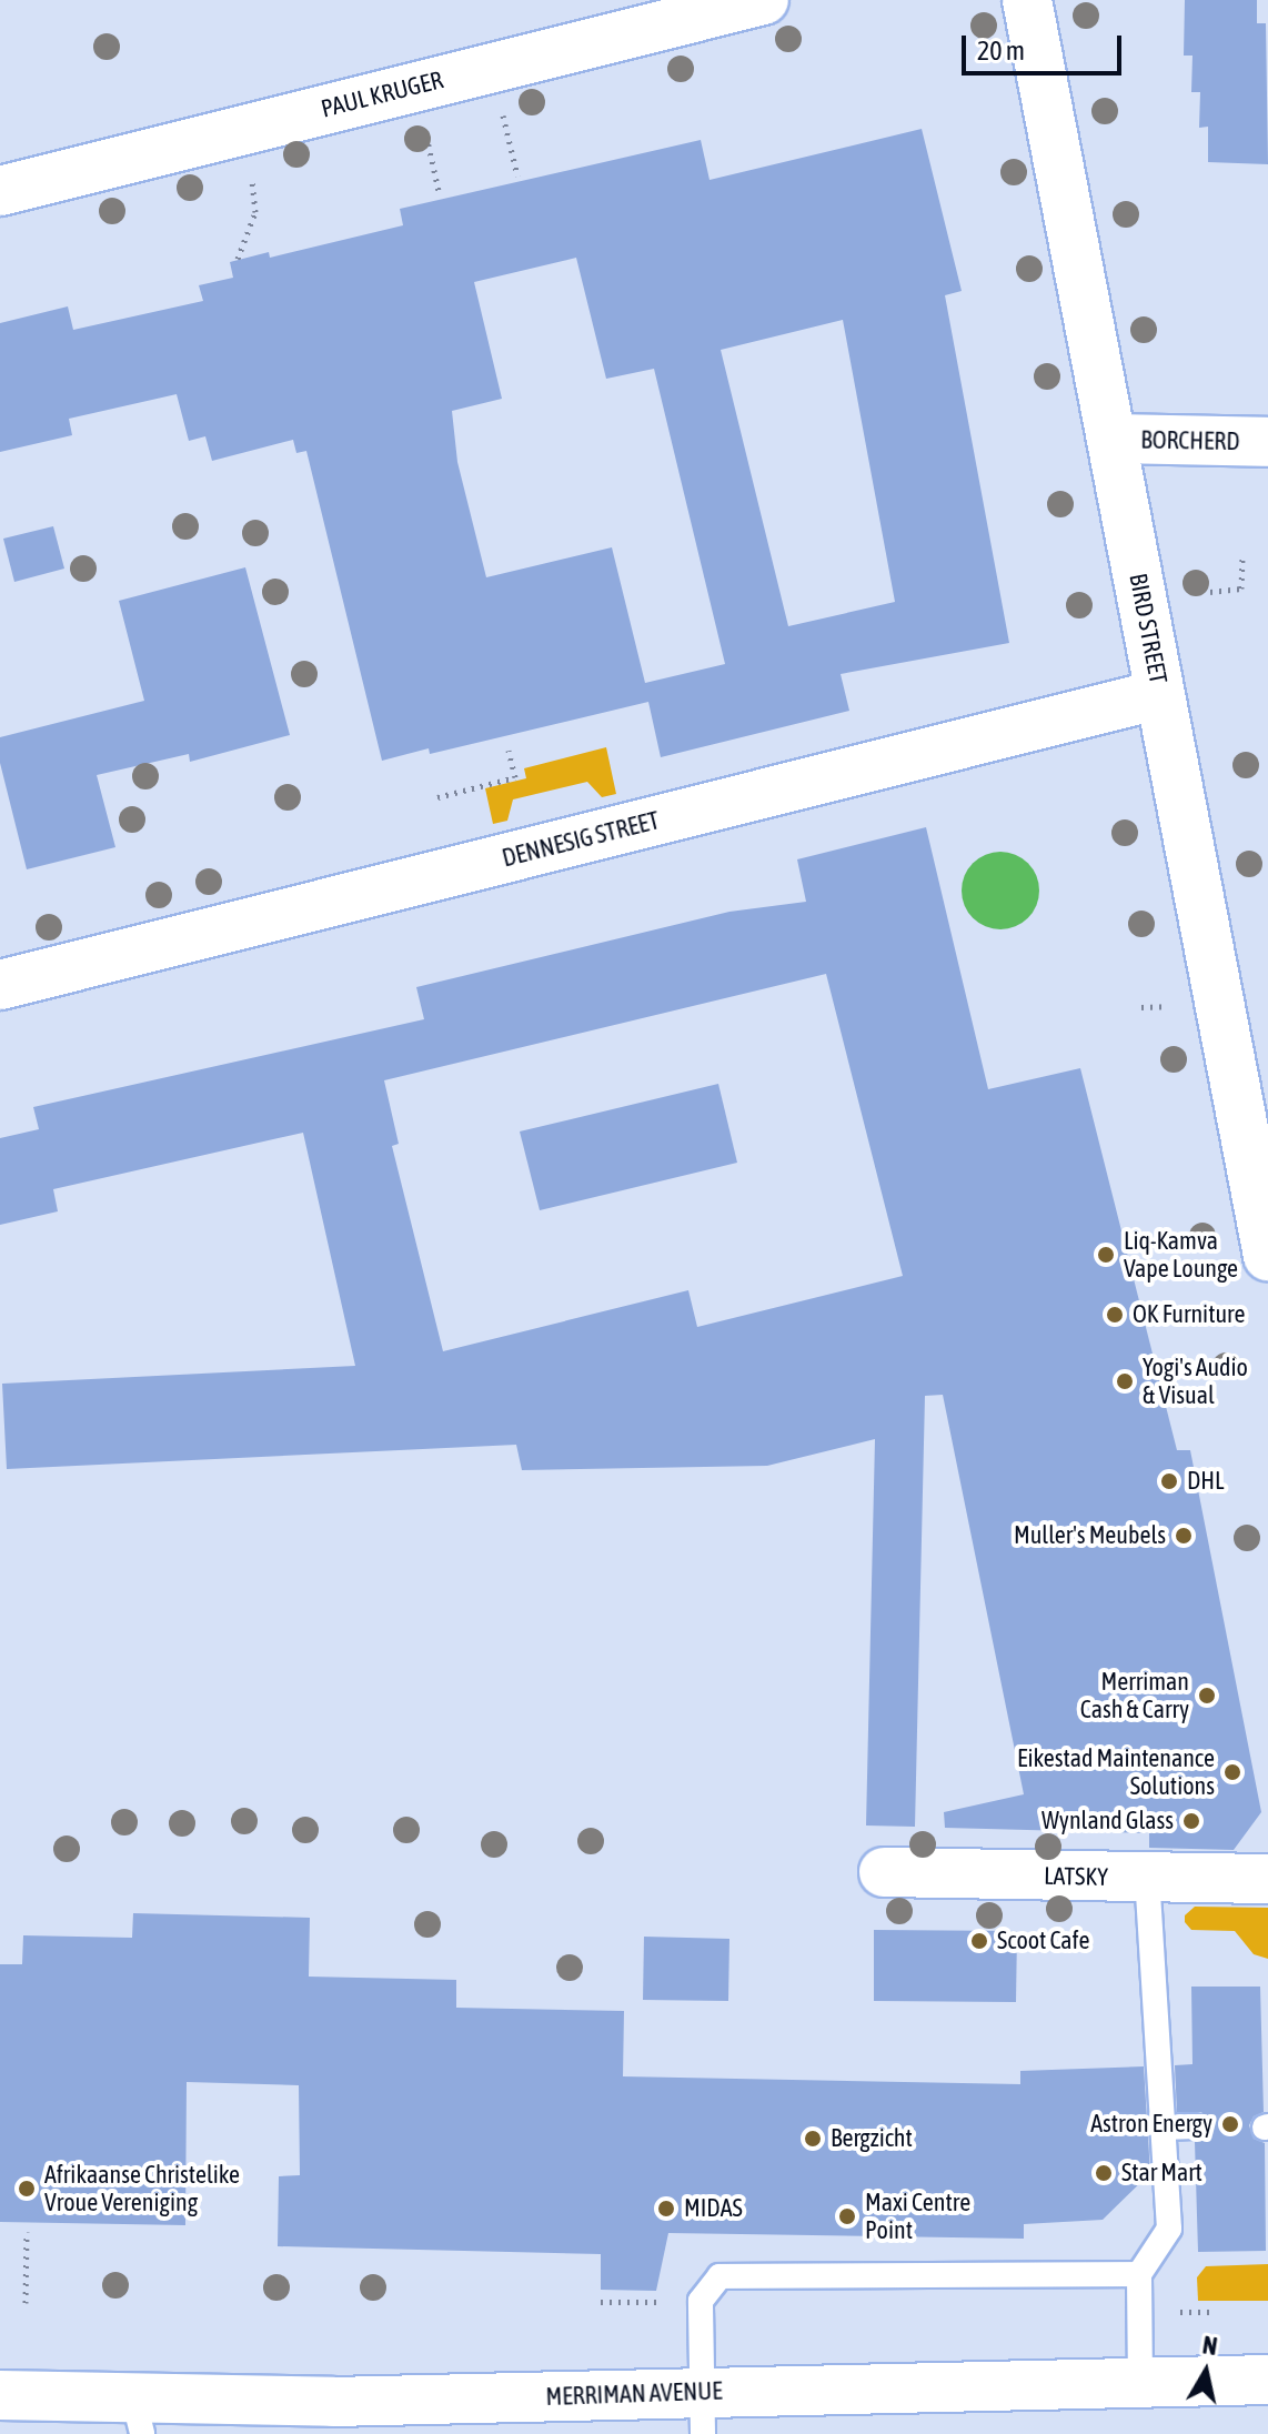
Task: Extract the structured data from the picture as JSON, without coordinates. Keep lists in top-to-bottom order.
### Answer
{
  "streets": {
    "street": [
      "PAUL KRUGER",
      "BORCHERD",
      "BIRD STREET",
      "DENNESIG STREET",
      "LATSKY",
      "MERRIMAN AVENUE"
    ]
  },
  "crossings": [
    ["BORCHERD", "BIRD STREET"],
    ["BIRD STREET", "DENNESIG STREET"]
  ],
  "places": [
    "Liq-Kamva Vape Lounge",
    "OK Furniture",
    "Yogi's Audio & Visual",
    "DHL",
    "Muller's Meubels",
    "Merriman Cash & Carry",
    "Eikestad Maintenance Solutions",
    "Wynland Glass",
    "Scoot Cafe",
    "Astron Energy",
    "Bergzicht",
    "Star Mart",
    "Afrikaanse Christelike Vroue Vereniging",
    "MIDAS",
    "Maxi Centre Point"
  ],
  "scale_bar": "20 m",
  "north": "top"
}
